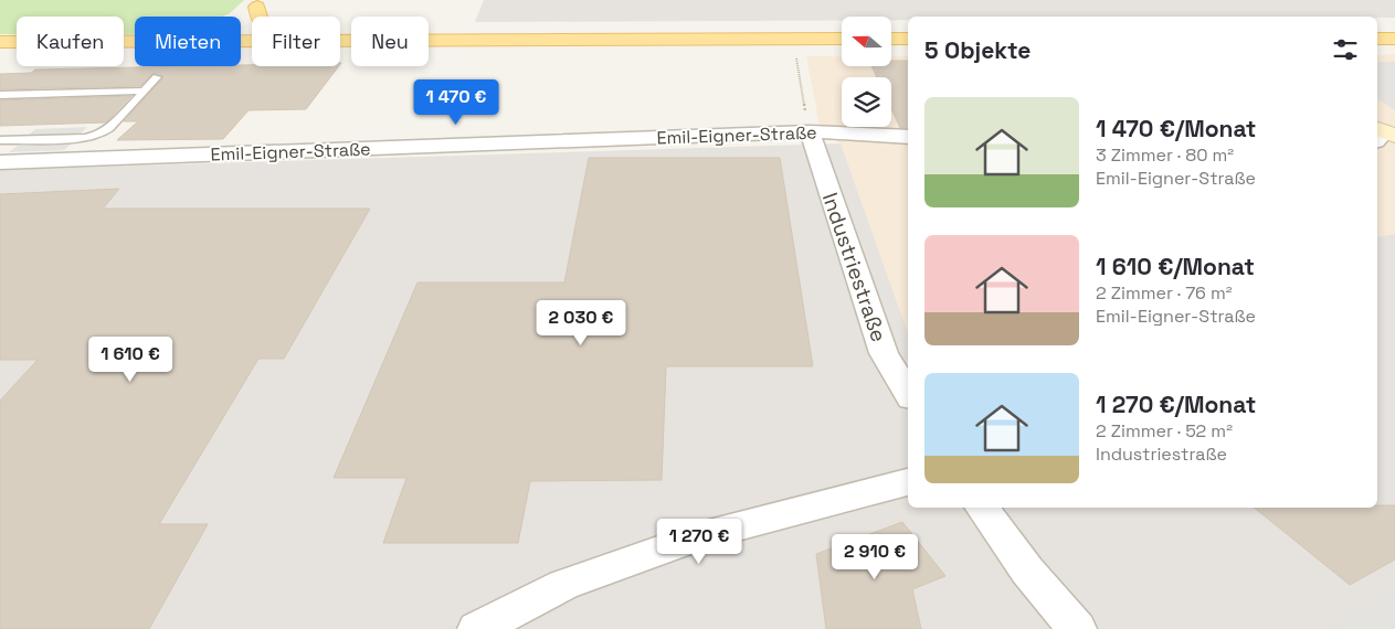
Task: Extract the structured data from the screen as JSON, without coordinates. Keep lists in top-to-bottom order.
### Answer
{
  "streets": {
    "street": ["Emil-Eigner-Straße", "Industriestraße"]
  },
  "crossings": [
    ["Emil-Eigner-Straße", "Industriestraße"]
  ],
  "north": "left",
  "page": {
    "chip": [
      "Kaufen",
      "Mieten",
      "Filter",
      "Neu"
    ],
    "heading": "5 Objekte",
    "price": [
      "1 470 €",
      "2 030 €",
      "1 610 €",
      "1 270 €",
      "2 910 €"
    ],
    "list": [
      {
        "name": "1 470 €/Monat",
        "note": "3 Zimmer · 80 m² · Emil-Eigner-Straße"
      },
      {
        "name": "1 610 €/Monat",
        "note": "2 Zimmer · 76 m² · Emil-Eigner-Straße"
      },
      {
        "name": "1 270 €/Monat",
        "note": "2 Zimmer · 52 m² · Industriestraße"
      }
    ]
  }
}
